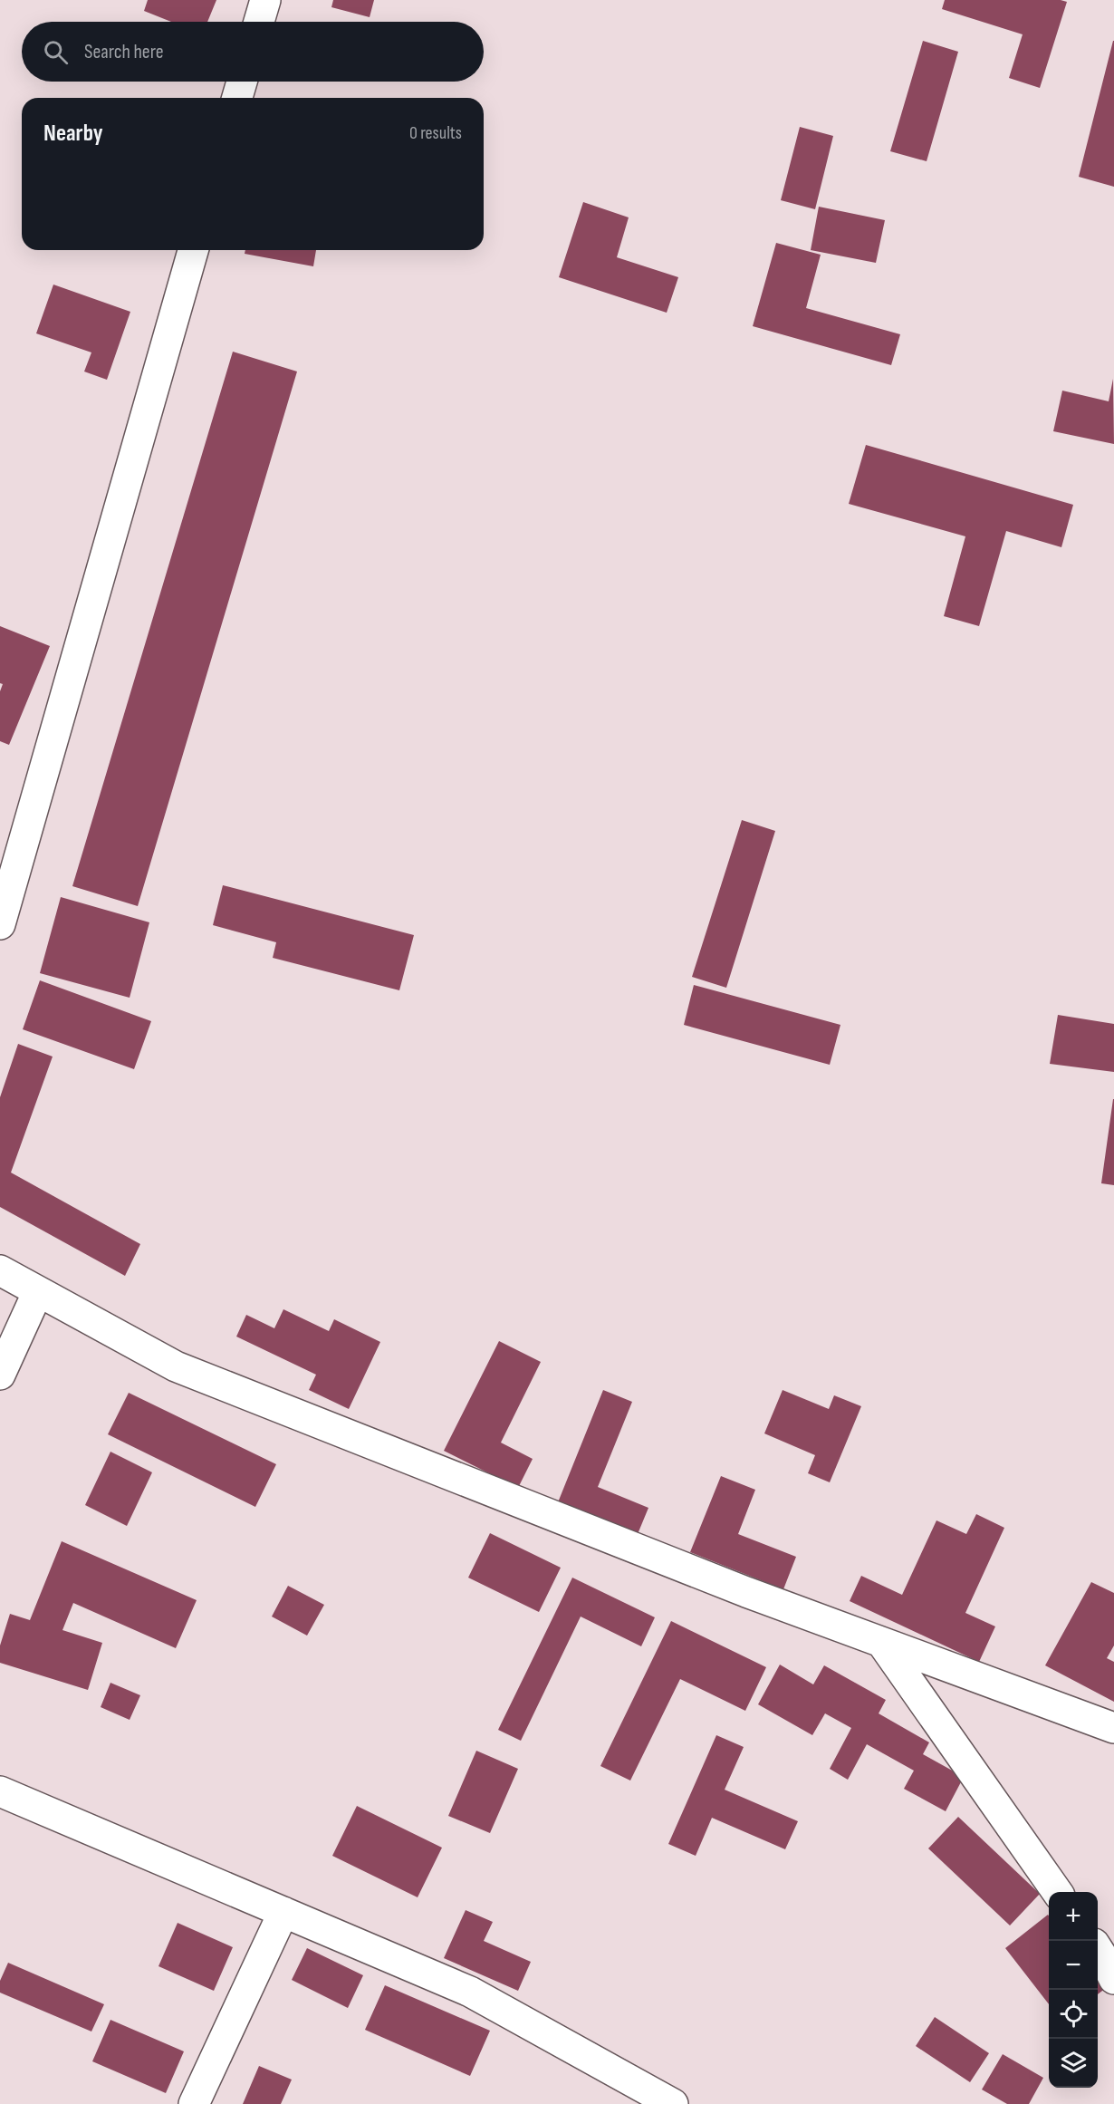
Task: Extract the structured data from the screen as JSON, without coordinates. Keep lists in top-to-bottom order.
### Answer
{
  "page": {
    "search": "Search here",
    "heading": ["Nearby", "0 results"],
    "map_buttons": ["+", "−"]
  }
}
